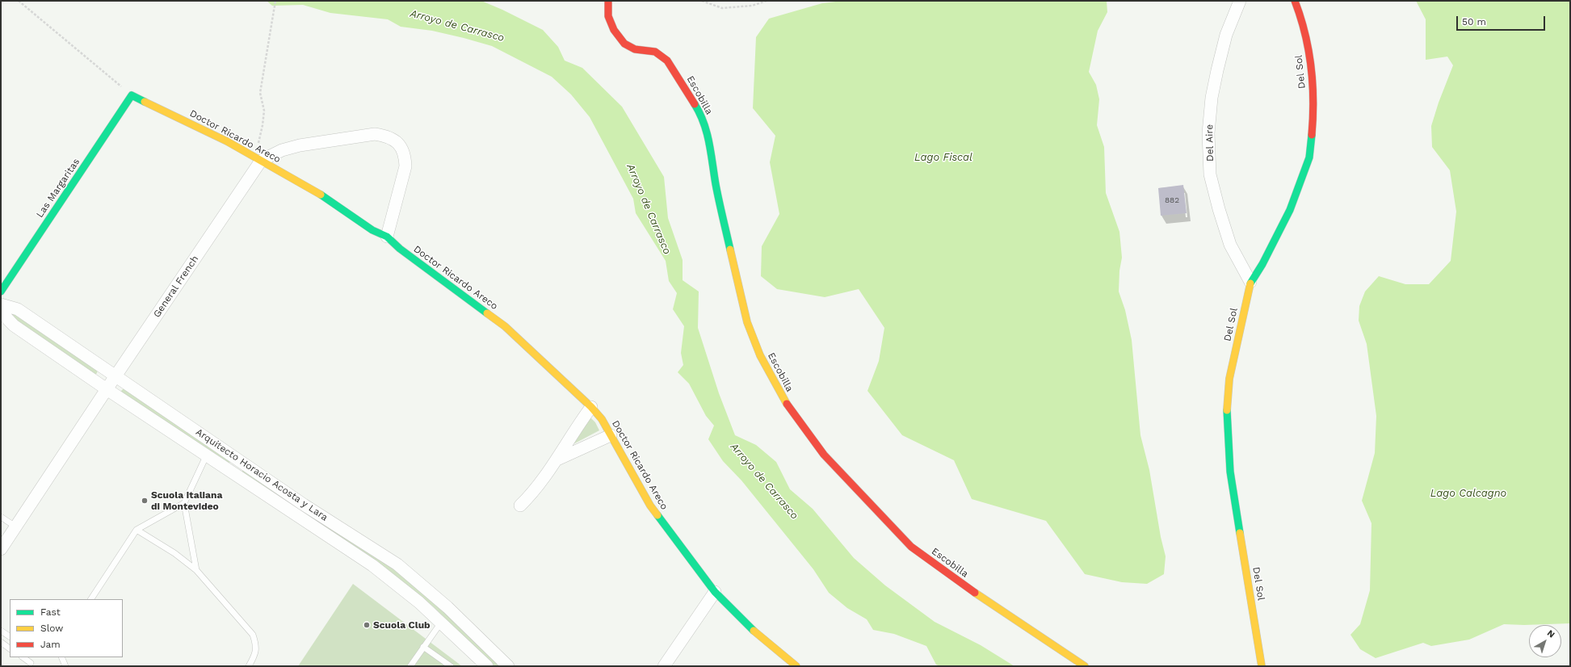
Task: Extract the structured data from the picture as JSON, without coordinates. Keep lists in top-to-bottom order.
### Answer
{
  "streets": {
    "street": [
      "Del Sol",
      "Escobilla",
      "Doctor Ricardo Areco",
      "Del Aire",
      "Las Margaritas",
      "General French",
      "Arquitecto Horacio Acosta y Lara"
    ]
  },
  "crossings": [
    ["Del Sol", "Del Aire"],
    ["Doctor Ricardo Areco", "Las Margaritas"],
    ["Doctor Ricardo Areco", "General French"],
    ["General French", "Arquitecto Horacio Acosta y Lara"]
  ],
  "water": ["Arroyo de Carrasco", "Lago Fiscal", "Lago Calcagno"],
  "places": ["Scuola Italiana di Montevideo", "Scuola Club"],
  "house_numbers": ["882"],
  "legend": ["Fast", "Slow", "Jam"],
  "scale_bar": "50 m",
  "north": "top right"
}
